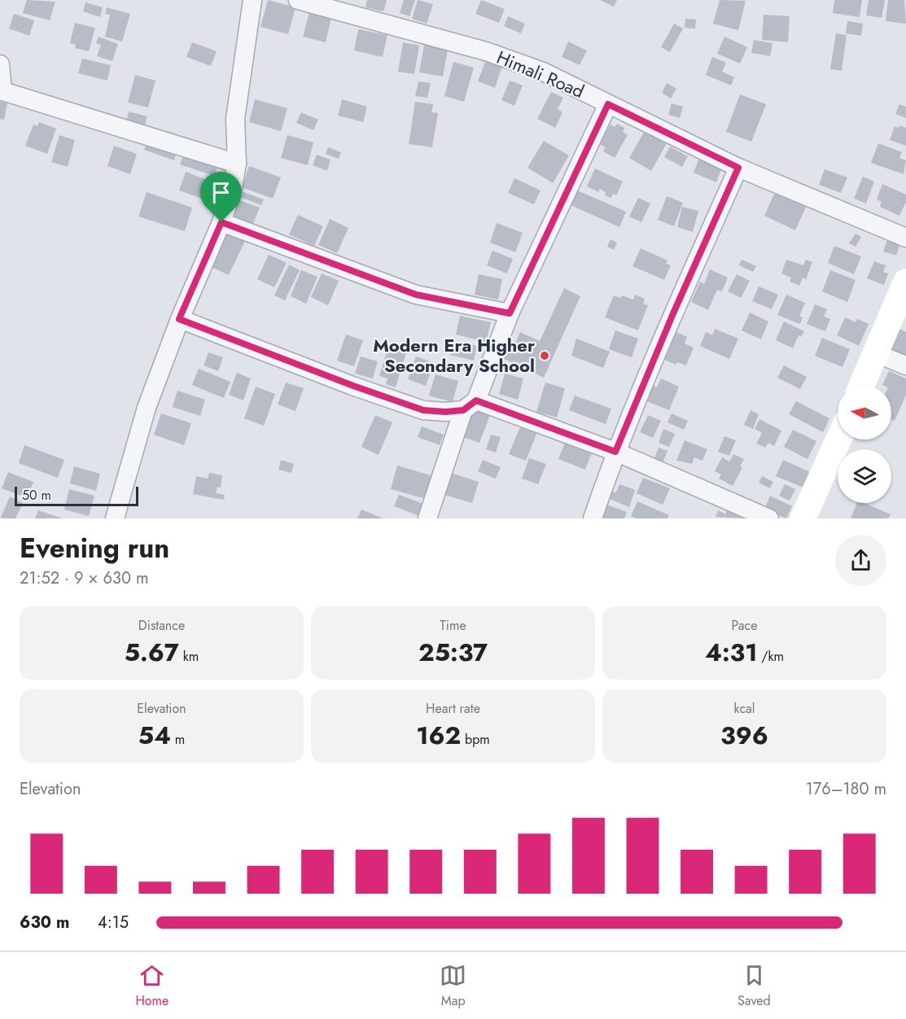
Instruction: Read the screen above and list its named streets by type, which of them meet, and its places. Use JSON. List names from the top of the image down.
{
  "streets": {
    "street": ["Himali Road"]
  },
  "places": ["Modern Era Higher Secondary School"],
  "scale_bar": "50 m",
  "north": "left",
  "page": {
    "scale": "50 m",
    "heading": ["Evening run", "21:52 · 9 × 630 m"],
    "stats": [
      ["Distance", "5.67 km"],
      ["Time", "25:37"],
      ["Pace", "4:31 /km"],
      ["Elevation", "54 m"],
      ["Heart rate", "162 bpm"],
      ["kcal", "396"]
    ],
    "chart": ["Elevation", "176–180 m"],
    "list": [
      {
        "name": "630 m",
        "note": "4:15"
      }
    ],
    "tabs": ["Home", "Map", "Saved"]
  }
}
